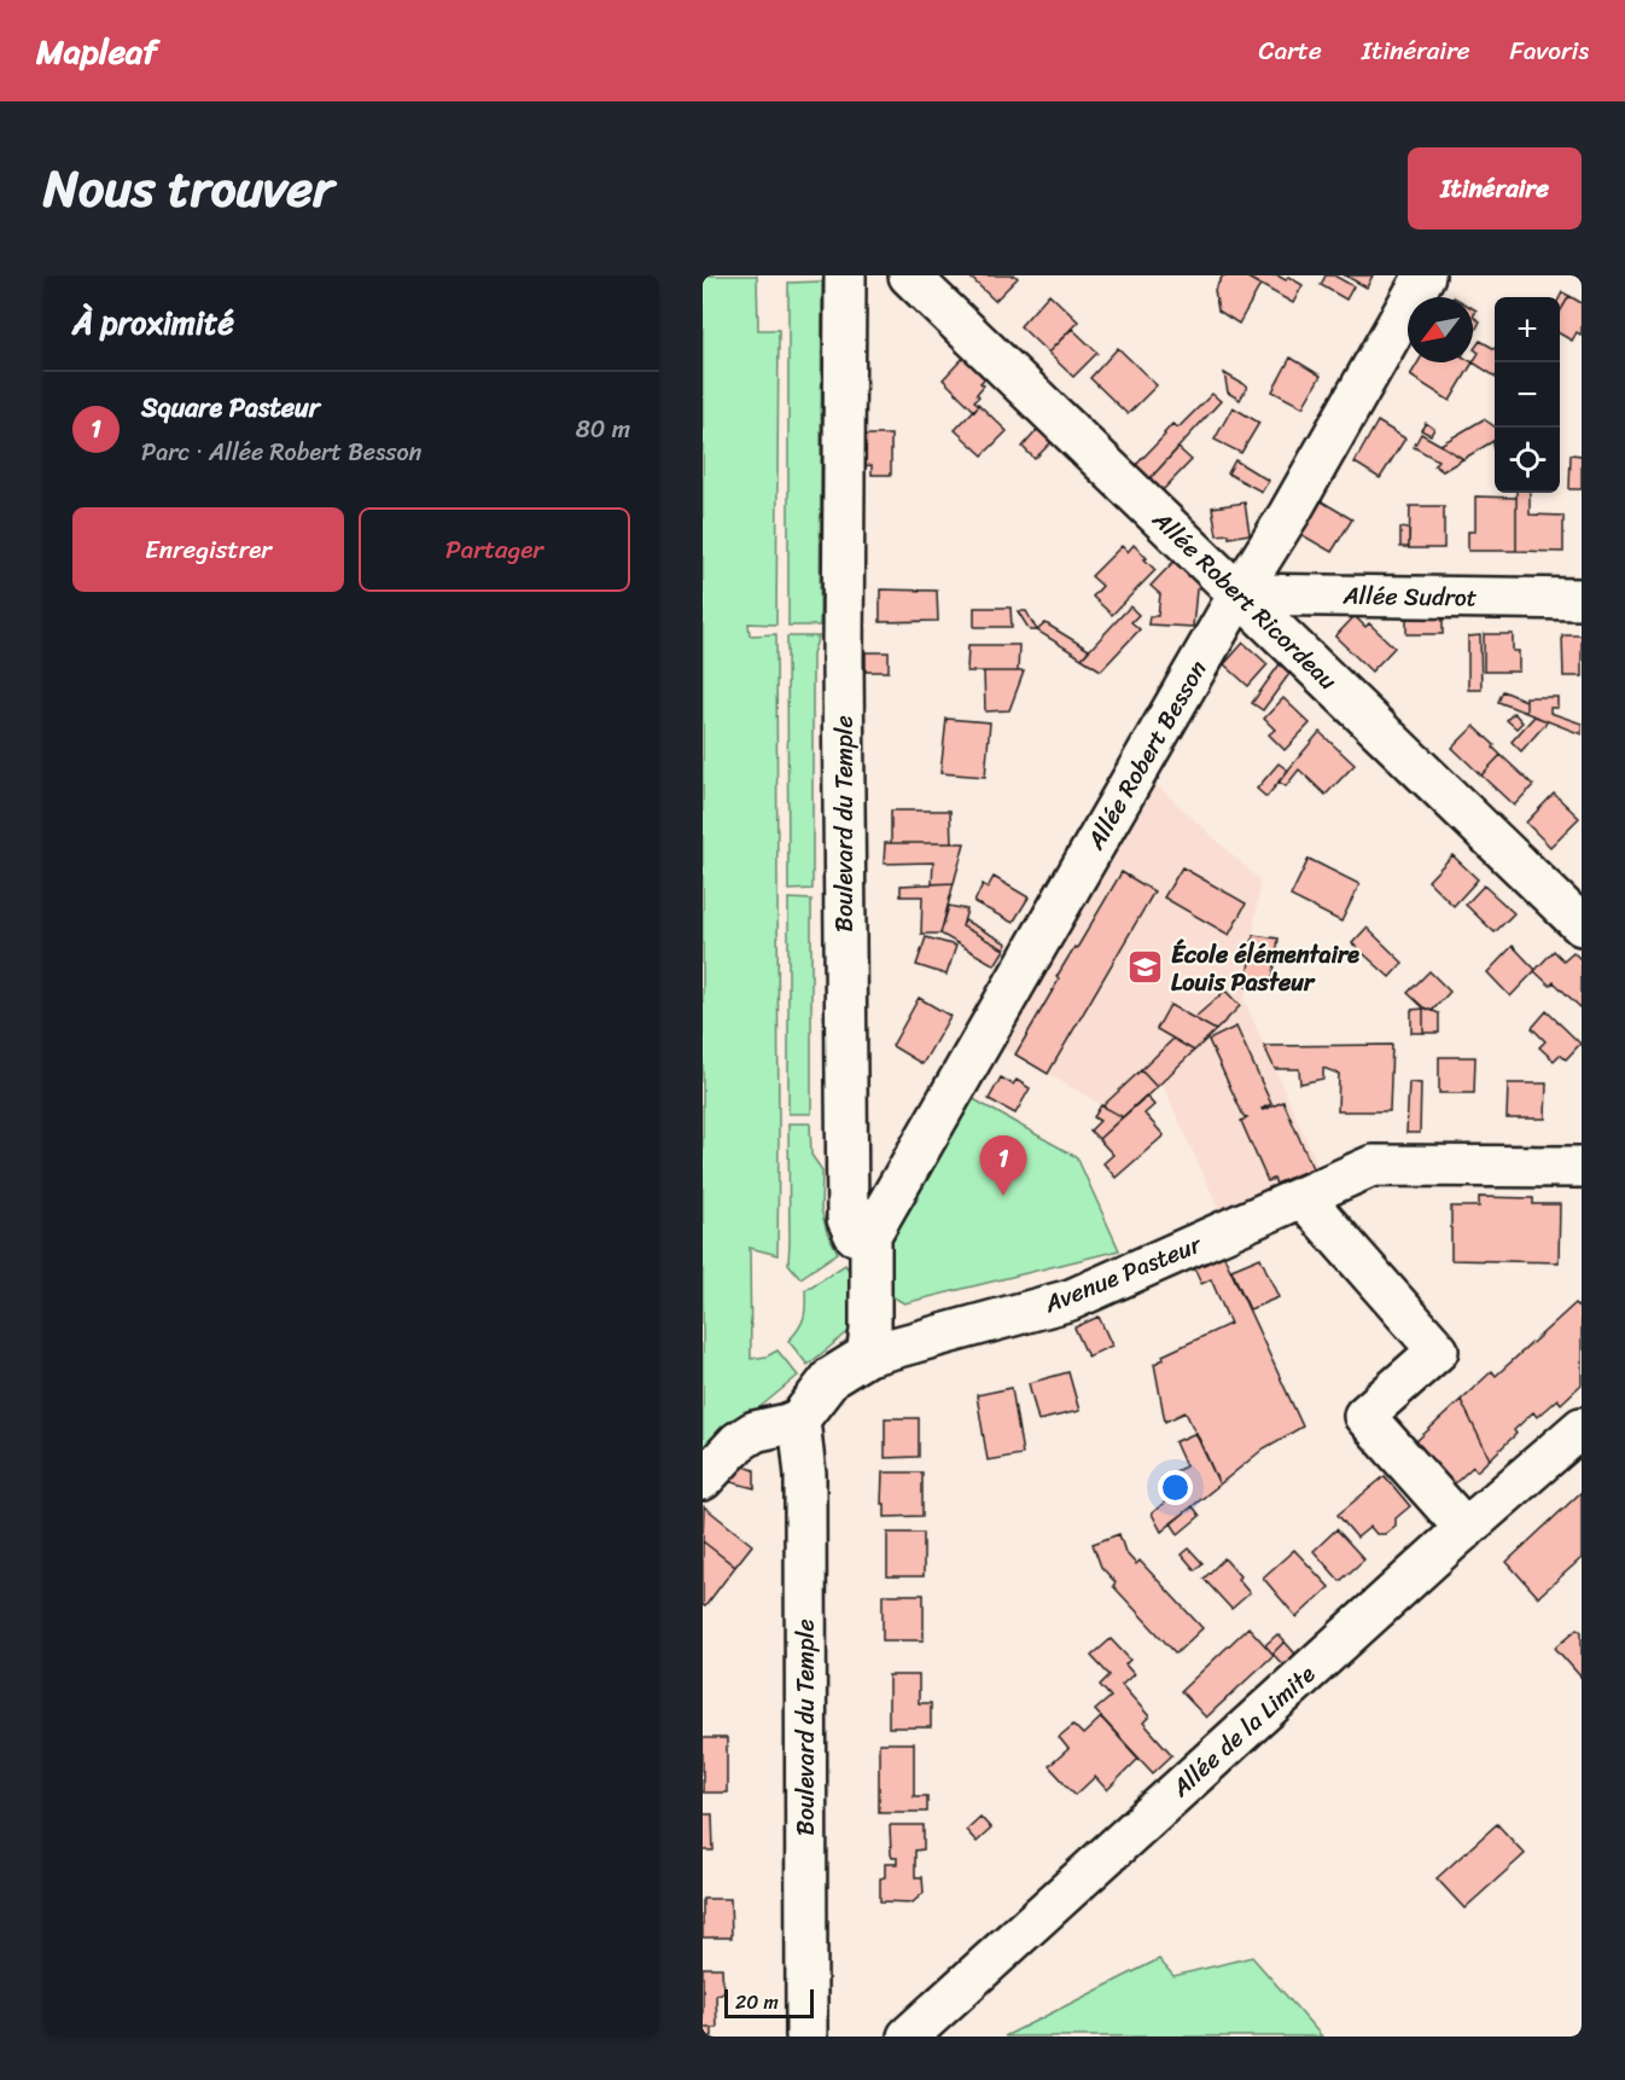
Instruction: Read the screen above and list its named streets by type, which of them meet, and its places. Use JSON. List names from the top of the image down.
{
  "streets": {
    "street": [
      "Allée Sudrot",
      "Allée Robert Ricordeau",
      "Allée Robert Besson",
      "Boulevard du Temple",
      "Avenue Pasteur",
      "Allée de la Limite"
    ]
  },
  "crossings": [
    ["Allée Sudrot", "Allée Robert Ricordeau"],
    ["Allée Sudrot", "Allée Robert Besson"],
    ["Allée Robert Ricordeau", "Allée Robert Besson"],
    ["Allée Robert Besson", "Boulevard du Temple"],
    ["Boulevard du Temple", "Avenue Pasteur"]
  ],
  "places": {
    "school or university": ["École élémentaire Louis Pasteur"]
  },
  "scale_bar": "20 m",
  "north": "bottom left",
  "page": {
    "header": "Mapleaf",
    "nav": ["Carte", "Itinéraire", "Favoris"],
    "title": "Nous trouver",
    "buttons": [
      "Itinéraire",
      ["Enregistrer", "Partager"]
    ],
    "heading": "À proximité",
    "map_buttons": ["+", "−"],
    "list": [
      {
        "mark": "1",
        "name": "Square Pasteur",
        "note": "Parc · Allée Robert Besson",
        "value": "80 m"
      }
    ],
    "pins": "1",
    "scale": "20 m"
  }
}
